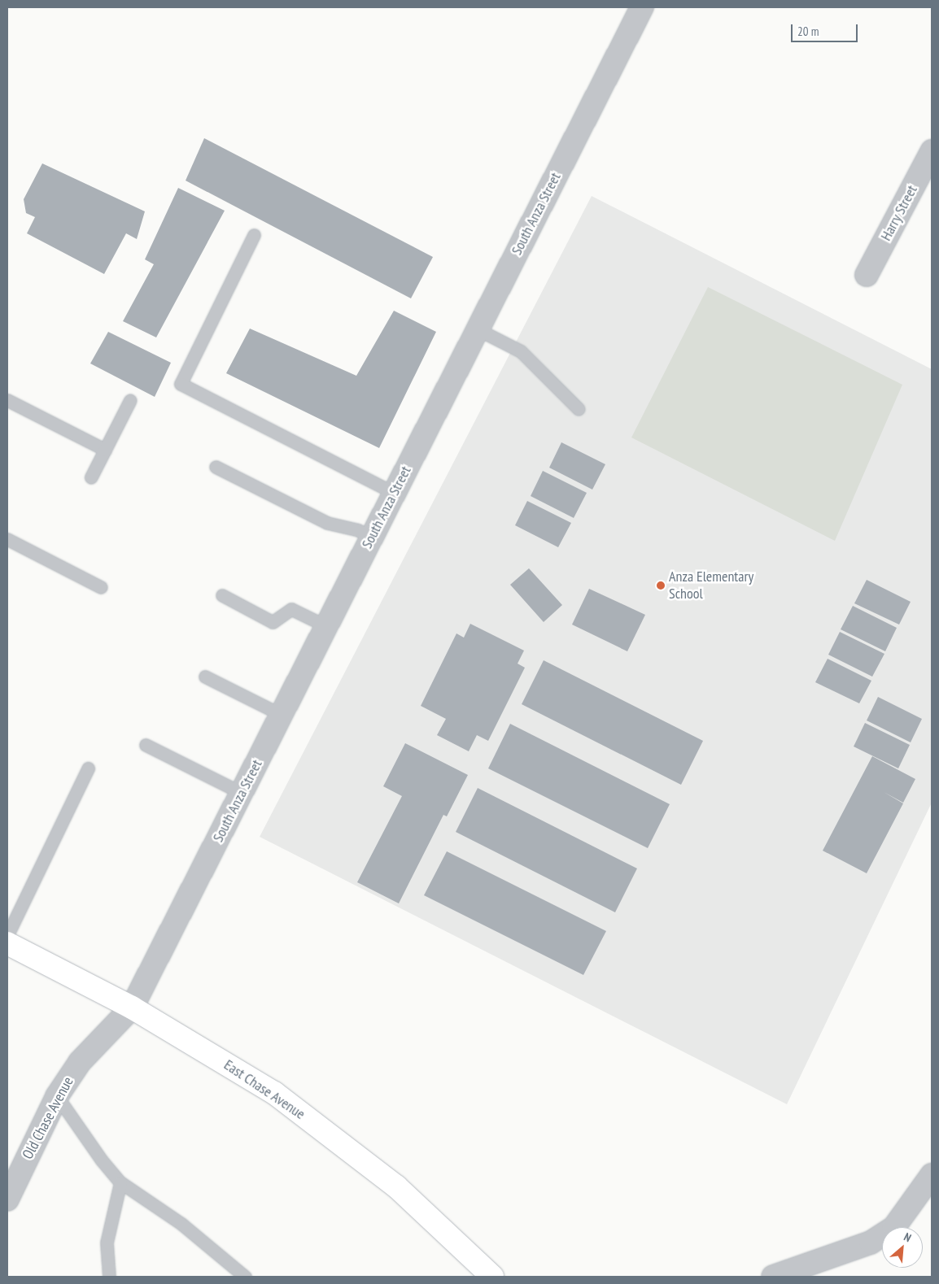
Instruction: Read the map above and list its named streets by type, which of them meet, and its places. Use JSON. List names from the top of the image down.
{
  "streets": {
    "main road": ["East Chase Avenue"],
    "street": ["Harry Street", "South Anza Street", "Old Chase Avenue"]
  },
  "crossings": [
    ["South Anza Street", "East Chase Avenue"],
    ["South Anza Street", "Old Chase Avenue"],
    ["East Chase Avenue", "Old Chase Avenue"]
  ],
  "places": ["Anza Elementary School"],
  "scale_bar": "20 m",
  "north": "top right"
}
